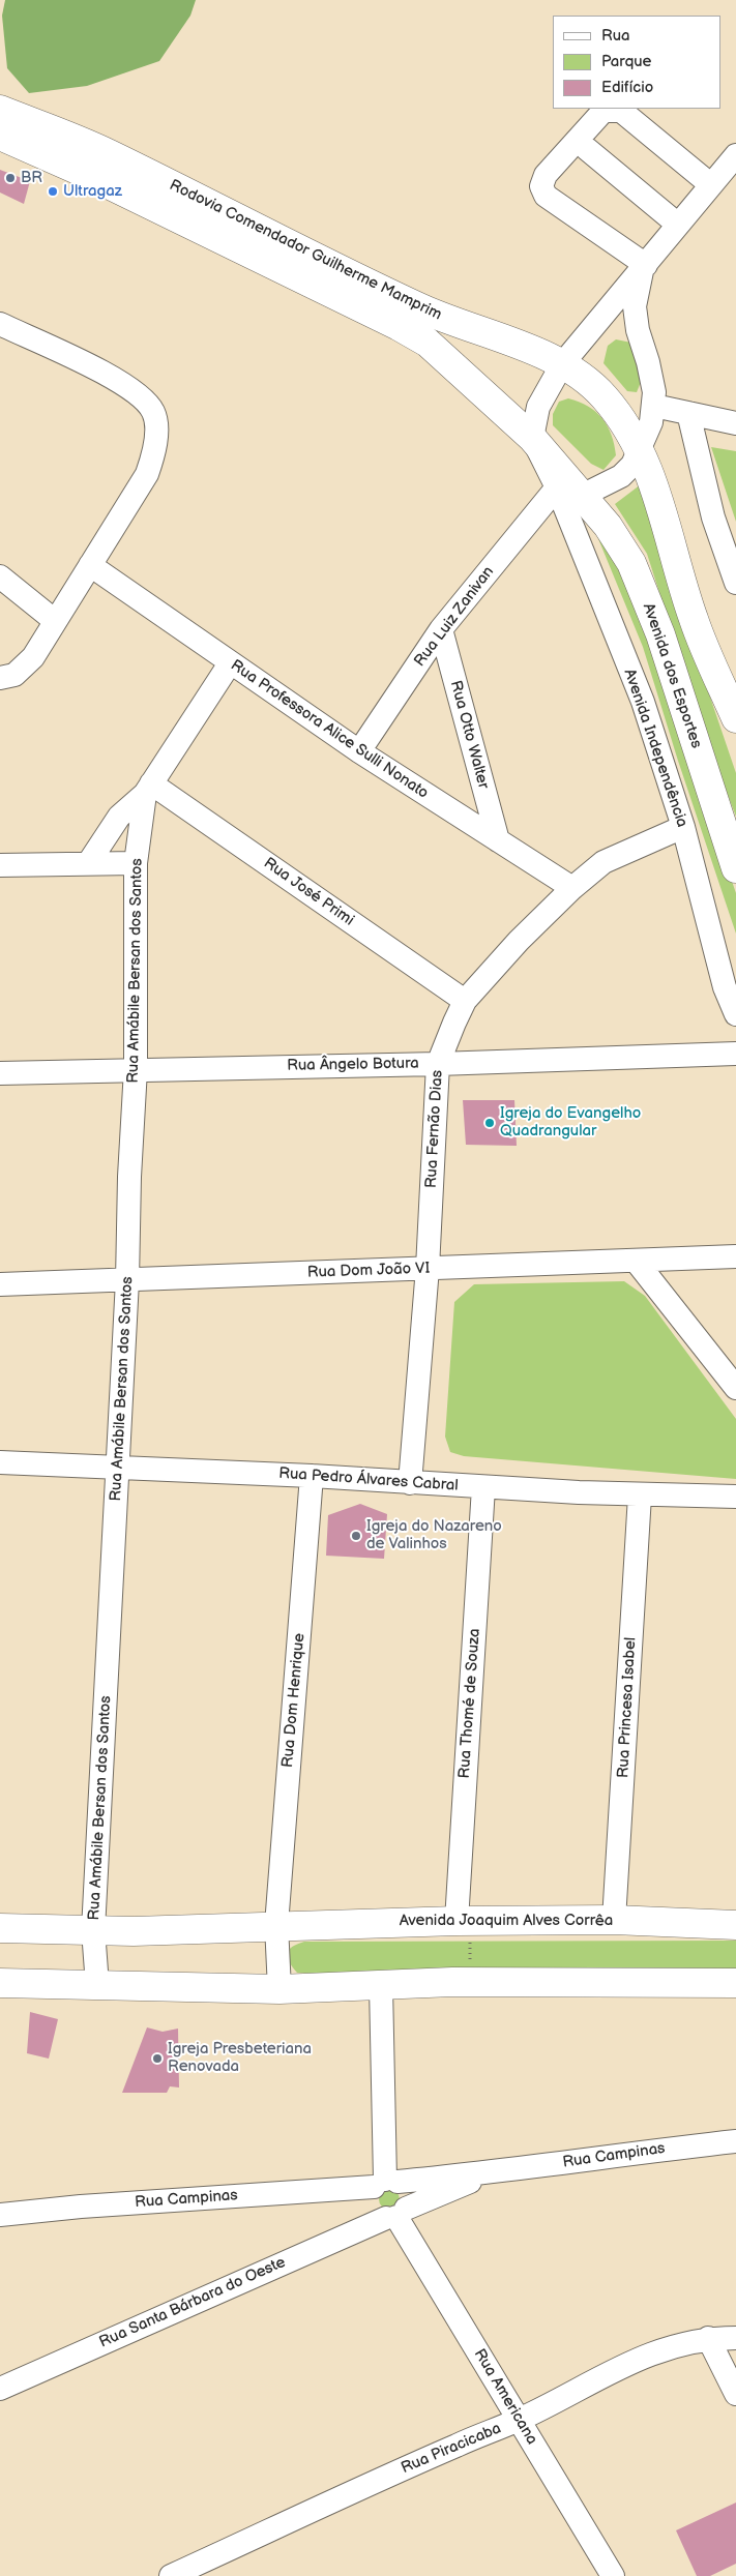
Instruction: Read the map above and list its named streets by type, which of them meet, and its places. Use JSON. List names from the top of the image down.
{
  "streets": {
    "main road": ["Rodovia Comendador Guilherme Mamprim", "Avenida dos Esportes", "Avenida Joaquim Alves Corrêa"],
    "street": [
      "Rua Luiz Zanivan",
      "Rua Professora Alice Sulli Nonato",
      "Rua Otto Walter",
      "Avenida Independência",
      "Rua José Primi",
      "Rua Amábile Bersan dos Santos",
      "Rua Ângelo Botura",
      "Rua Fernão Dias",
      "Rua Dom João VI",
      "Rua Pedro Álvares Cabral",
      "Rua Dom Henrique",
      "Rua Thomé de Souza",
      "Rua Princesa Isabel",
      "Rua Campinas",
      "Rua Santa Bárbara do Oeste",
      "Rua Americana",
      "Rua Piracicaba"
    ]
  },
  "crossings": [
    ["Rodovia Comendador Guilherme Mamprim", "Rua Luiz Zanivan"],
    ["Rodovia Comendador Guilherme Mamprim", "Avenida dos Esportes"],
    ["Rodovia Comendador Guilherme Mamprim", "Avenida Independência"],
    ["Rua Luiz Zanivan", "Avenida dos Esportes"],
    ["Rua Luiz Zanivan", "Rua Professora Alice Sulli Nonato"],
    ["Rua Luiz Zanivan", "Rua Otto Walter"],
    ["Rua Luiz Zanivan", "Avenida Independência"],
    ["Avenida dos Esportes", "Avenida Independência"],
    ["Rua Professora Alice Sulli Nonato", "Rua Otto Walter"],
    ["Rua Professora Alice Sulli Nonato", "Rua Fernão Dias"],
    ["Avenida Independência", "Rua Fernão Dias"],
    ["Rua José Primi", "Rua Amábile Bersan dos Santos"],
    ["Rua José Primi", "Rua Fernão Dias"],
    ["Rua Amábile Bersan dos Santos", "Rua Ângelo Botura"],
    ["Rua Amábile Bersan dos Santos", "Rua Dom João VI"],
    ["Rua Amábile Bersan dos Santos", "Rua Pedro Álvares Cabral"],
    ["Rua Amábile Bersan dos Santos", "Avenida Joaquim Alves Corrêa"],
    ["Rua Ângelo Botura", "Rua Fernão Dias"],
    ["Rua Fernão Dias", "Rua Dom João VI"],
    ["Rua Fernão Dias", "Rua Pedro Álvares Cabral"],
    ["Rua Pedro Álvares Cabral", "Rua Dom Henrique"],
    ["Rua Pedro Álvares Cabral", "Rua Thomé de Souza"],
    ["Rua Pedro Álvares Cabral", "Rua Princesa Isabel"],
    ["Rua Dom Henrique", "Avenida Joaquim Alves Corrêa"],
    ["Rua Thomé de Souza", "Avenida Joaquim Alves Corrêa"],
    ["Rua Princesa Isabel", "Avenida Joaquim Alves Corrêa"],
    ["Rua Campinas", "Rua Santa Bárbara do Oeste"],
    ["Rua Campinas", "Rua Americana"],
    ["Rua Santa Bárbara do Oeste", "Rua Americana"],
    ["Rua Americana", "Rua Piracicaba"]
  ],
  "places": [
    "BR",
    "Ultragaz",
    "Igreja do Evangelho Quadrangular",
    "Igreja do Nazareno de Valinhos",
    "Igreja Presbeteriana Renovada"
  ],
  "legend": ["Rua", "Parque", "Edifício"]
}
